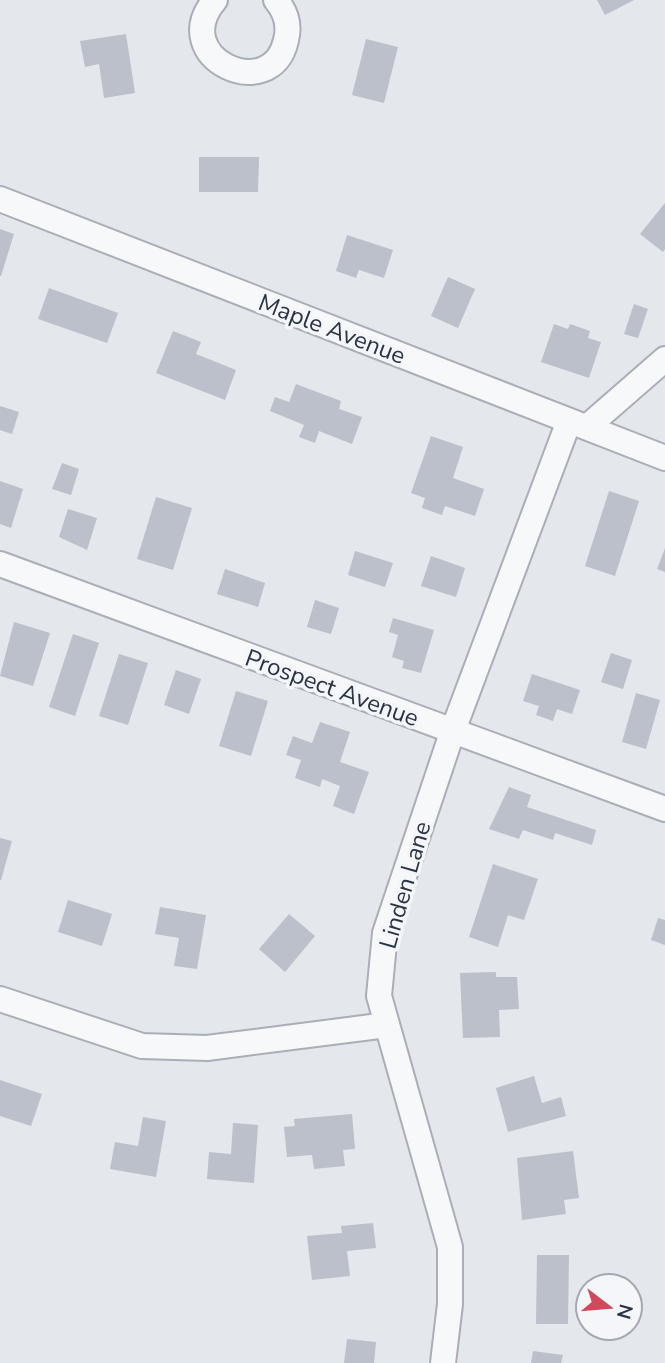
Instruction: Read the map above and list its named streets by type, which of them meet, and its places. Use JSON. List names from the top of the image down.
{
  "streets": {
    "street": ["Maple Avenue", "Prospect Avenue", "Linden Lane"]
  },
  "crossings": [
    ["Maple Avenue", "Linden Lane"],
    ["Prospect Avenue", "Linden Lane"]
  ],
  "north": "right"
}
